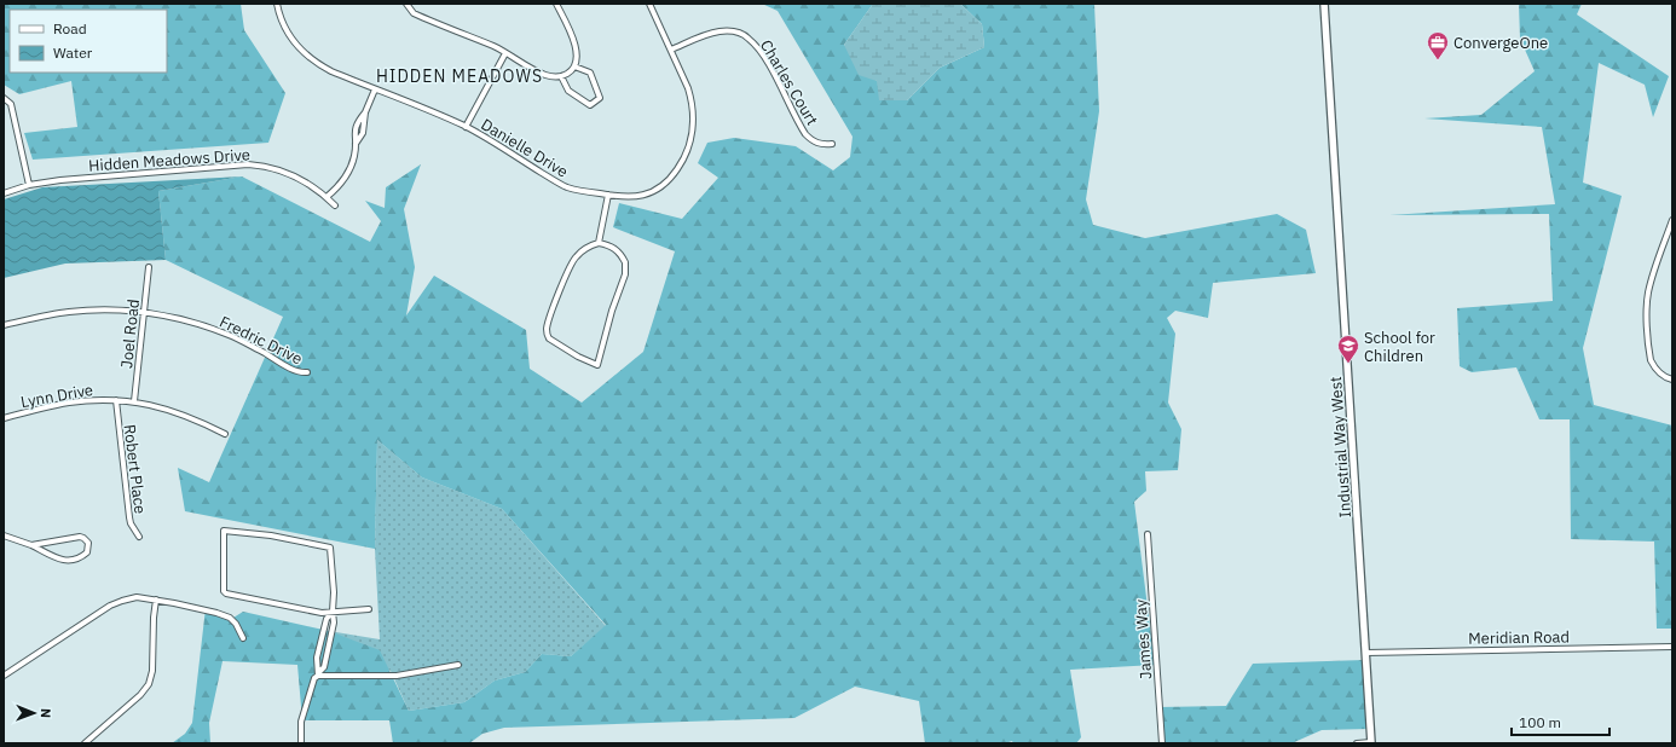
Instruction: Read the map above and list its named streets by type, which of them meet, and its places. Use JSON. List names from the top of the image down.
{
  "streets": {
    "street": [
      "Charles Court",
      "Danielle Drive",
      "Hidden Meadows Drive",
      "Joel Road",
      "Fredric Drive",
      "Lynn Drive",
      "Industrial Way West",
      "Robert Place",
      "Meridian Road",
      "James Way"
    ]
  },
  "crossings": [
    ["Charles Court", "Danielle Drive"],
    ["Joel Road", "Fredric Drive"],
    ["Joel Road", "Lynn Drive"],
    ["Lynn Drive", "Robert Place"],
    ["Industrial Way West", "Meridian Road"]
  ],
  "districts": ["HIDDEN MEADOWS"],
  "places": {
    "office": ["ConvergeOne"],
    "school or university": ["School for Children"]
  },
  "legend": ["Road", "Water"],
  "scale_bar": "100 m",
  "north": "right"
}
